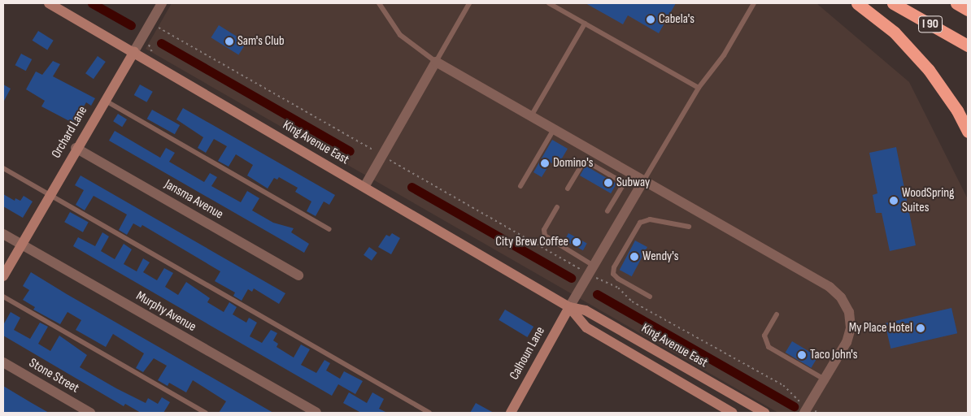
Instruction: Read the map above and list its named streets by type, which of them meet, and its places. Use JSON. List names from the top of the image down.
{
  "streets": {
    "highway": ["I 90"],
    "main road": ["Orchard Lane", "King Avenue East", "Calhoun Lane"],
    "street": ["Jansma Avenue", "Murphy Avenue", "Stone Street"]
  },
  "crossings": [
    ["Orchard Lane", "King Avenue East"],
    ["Orchard Lane", "Jansma Avenue"],
    ["Orchard Lane", "Murphy Avenue"],
    ["King Avenue East", "Calhoun Lane"]
  ],
  "places": [
    "Cabela's",
    "Sam's Club",
    "Domino's",
    "Subway",
    "WoodSpring Suites",
    "City Brew Coffee",
    "Wendy's",
    "My Place Hotel",
    "Taco John's"
  ]
}
